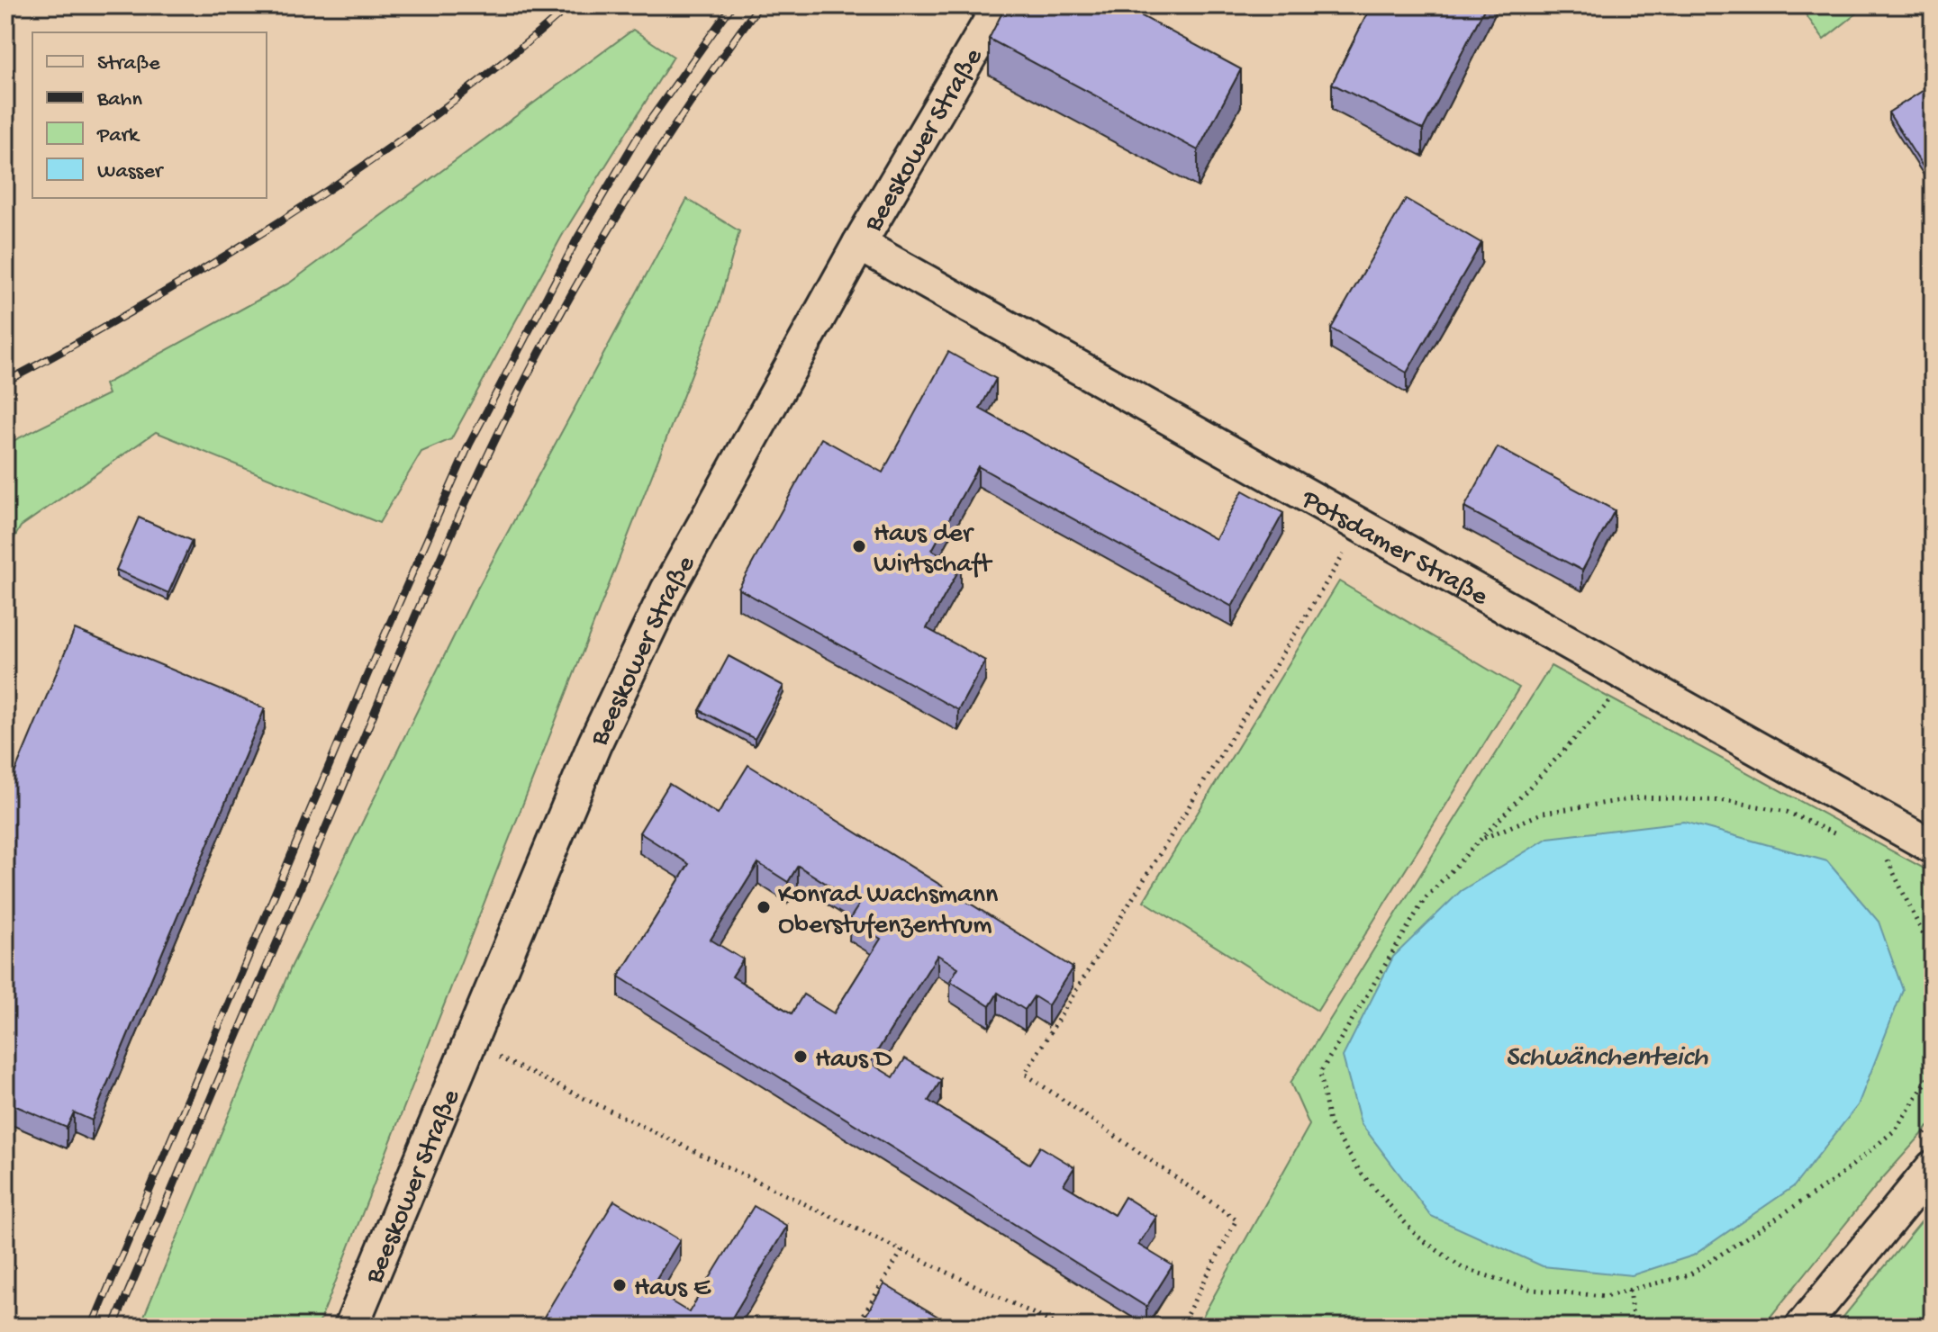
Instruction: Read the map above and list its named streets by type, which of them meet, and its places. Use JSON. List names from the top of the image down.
{
  "streets": {
    "street": ["Beeskower Straße", "Potsdamer Straße"]
  },
  "crossings": [
    ["Beeskower Straße", "Potsdamer Straße"]
  ],
  "water": ["Schwänchenteich"],
  "places": [
    "Haus der Wirtschaft",
    "Konrad Wachsmann Oberstufenzentrum",
    "Haus D",
    "Haus E"
  ],
  "legend": [
    "Straße",
    "Bahn",
    "Park",
    "Wasser"
  ]
}
